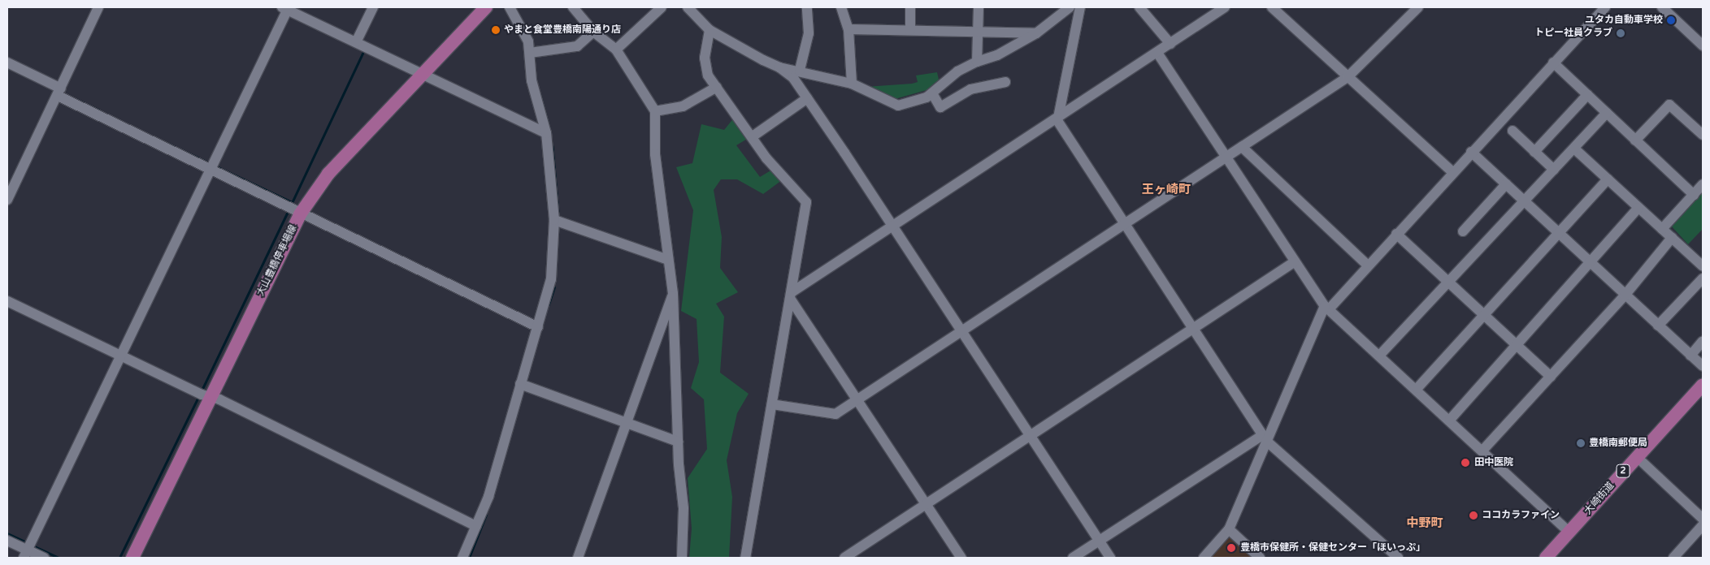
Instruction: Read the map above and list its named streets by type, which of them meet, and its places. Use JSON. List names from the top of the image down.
{
  "streets": {
    "main road": ["大山豊橋停車場線", "2", "大崎街道"]
  },
  "districts": ["王ヶ崎町", "中野町"],
  "places": [
    "ユタカ自動車学校",
    "やまと食堂豊橋南陽通り店",
    "トピー社員クラブ",
    "豊橋南郵便局",
    "田中医院",
    "ココカラファイン",
    "豊橋市保健所・保健センター「ほいっぷ」"
  ]
}
